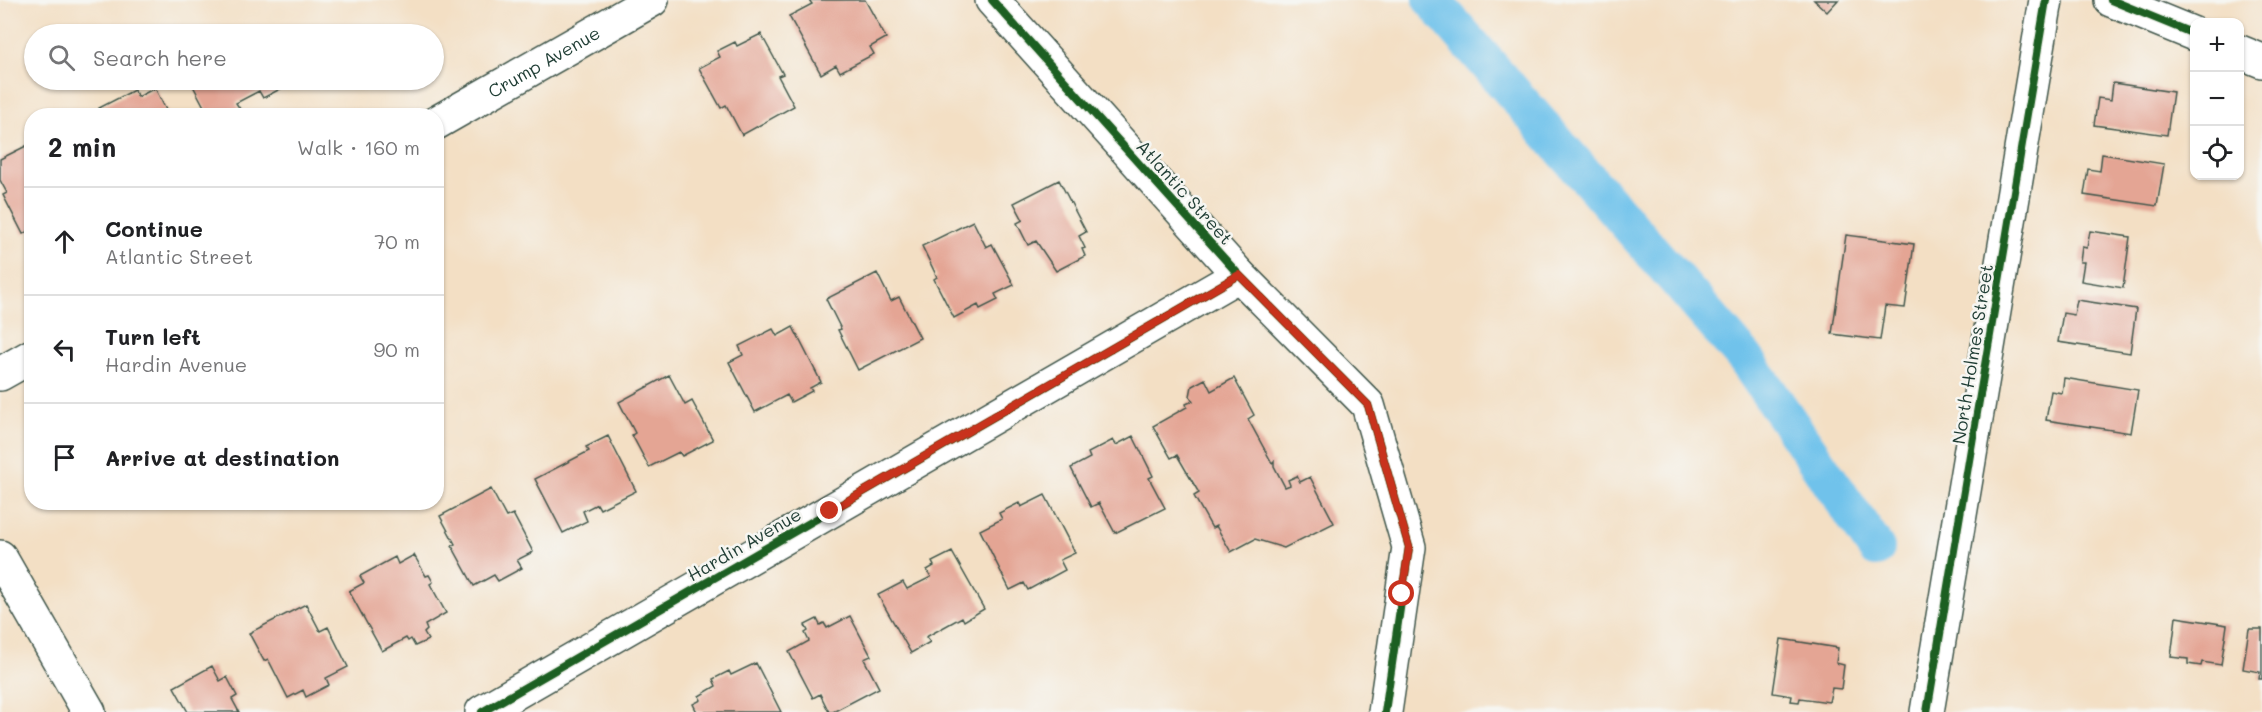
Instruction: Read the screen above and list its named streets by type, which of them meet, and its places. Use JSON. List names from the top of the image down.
{
  "streets": {
    "street": [
      "Crump Avenue",
      "Atlantic Street",
      "North Holmes Street",
      "Hardin Avenue"
    ]
  },
  "crossings": [
    ["Atlantic Street", "Hardin Avenue"]
  ],
  "page": {
    "map_buttons": ["+", "−"],
    "search": "Search here",
    "heading": ["2 min", "Walk · 160 m"],
    "list": [
      ["Continue", "Atlantic Street", "70 m"],
      ["Turn left", "Hardin Avenue", "90 m"],
      "Arrive at destination"
    ]
  }
}
